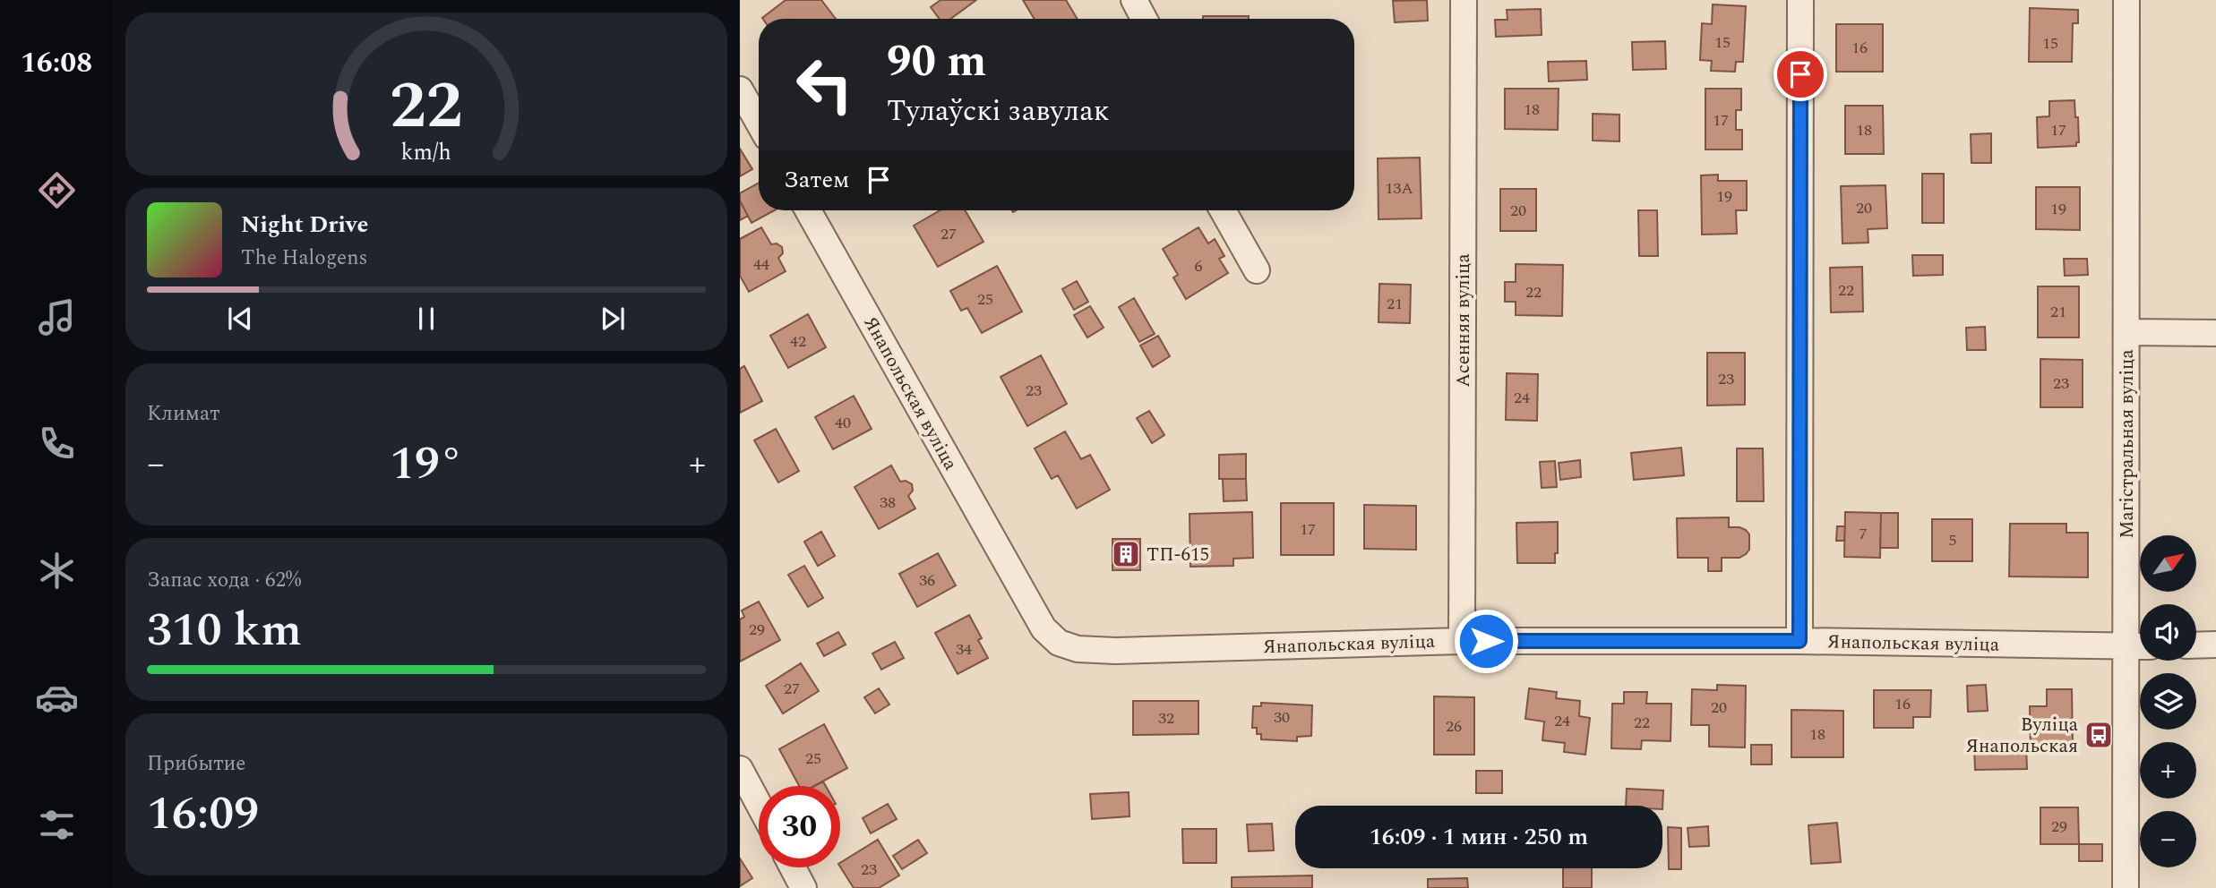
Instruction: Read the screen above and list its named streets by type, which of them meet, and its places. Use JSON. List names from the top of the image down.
{
  "streets": {
    "street": ["Асенняя вуліца", "Янапольская вуліца", "Магістральная вуліца"]
  },
  "crossings": [
    ["Асенняя вуліца", "Янапольская вуліца"],
    ["Янапольская вуліца", "Магістральная вуліца"]
  ],
  "places": {
    "building": ["ТП-615"],
    "bus stop": ["Вуліца Янапольская"]
  },
  "house_numbers": [
    "15",
    "15",
    "16",
    "18",
    "17",
    "18",
    "17",
    "13А",
    "19",
    "20",
    "19",
    "20",
    "27",
    "44",
    "6",
    "22",
    "22",
    "25",
    "21",
    "21",
    "42",
    "23",
    "23",
    "23",
    "24",
    "40",
    "38",
    "17",
    "7",
    "5",
    "36",
    "29",
    "34",
    "27",
    "16",
    "20",
    "30",
    "32",
    "24",
    "22",
    "26",
    "18",
    "25",
    "29",
    "23"
  ],
  "north": "top right",
  "page": {
    "tabs": "16:08",
    "turn": ["90 m", "Тулаўскі завулак"],
    "then": "Затем",
    "song": ["Night Drive", "The Halogens"],
    "tile": [
      "Климат",
      ["Запас хода · 62%", "310 km"],
      ["Прибытие", "16:09"]
    ],
    "heat": ["−", "19°", "+"],
    "map_buttons": ["+", "−"],
    "limit": "30",
    "trip": "16:09 · 1 мин · 250 m",
    "gauge": ["22", "km/h"]
  }
}
